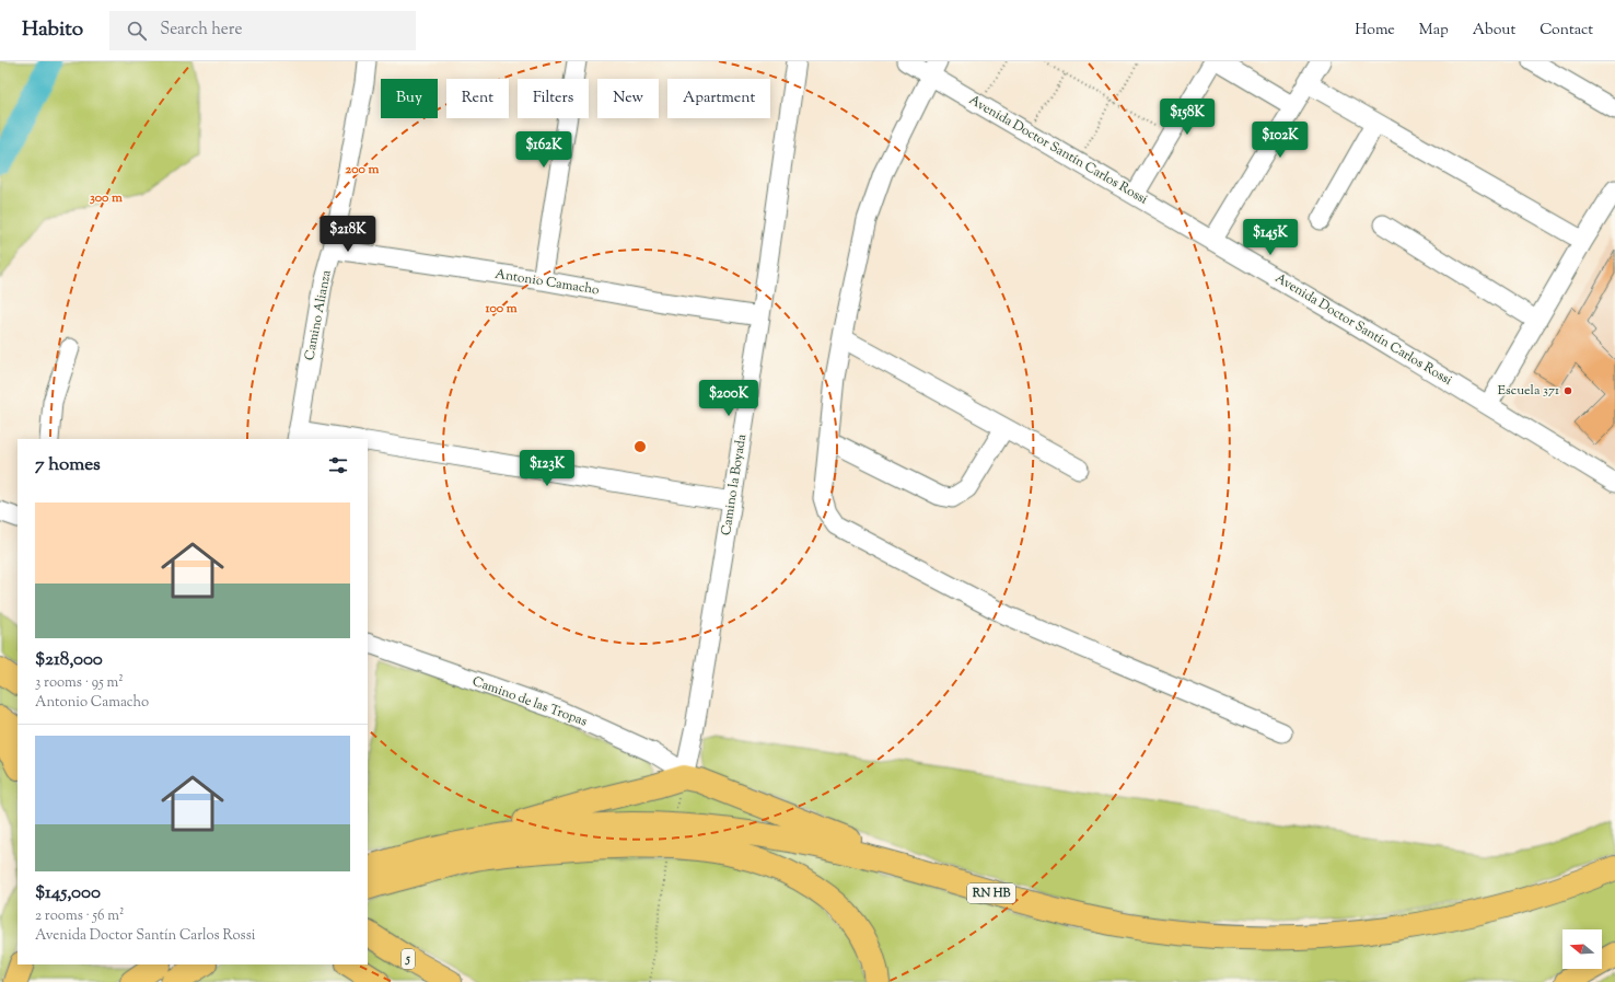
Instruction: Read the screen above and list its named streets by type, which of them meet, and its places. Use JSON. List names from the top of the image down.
{
  "streets": {
    "highway": ["RN HB", "5"],
    "street": [
      "Avenida Doctor Santín Carlos Rossi",
      "Antonio Camacho",
      "Camino Alianza",
      "Camino la Boyada",
      "Camino de las Tropas"
    ]
  },
  "crossings": [
    ["Antonio Camacho", "Camino Alianza"],
    ["Antonio Camacho", "Camino la Boyada"],
    ["Camino la Boyada", "Camino de las Tropas"]
  ],
  "places": ["Escuela 371"],
  "north": "left",
  "page": {
    "header": "Habito",
    "search": "Search here",
    "nav": [
      "Home",
      "Map",
      "About",
      "Contact"
    ],
    "chip": [
      "Buy",
      "Rent",
      "Filters",
      "New",
      "Apartment"
    ],
    "price": [
      "$158K",
      "$102K",
      "$162K",
      "$218K",
      "$145K",
      "$200K",
      "$123K"
    ],
    "heading": "7 homes",
    "list": [
      {
        "name": "$218,000",
        "note": "3 rooms · 95 m² · Antonio Camacho"
      },
      {
        "name": "$145,000",
        "note": "2 rooms · 56 m² · Avenida Doctor Santín Carlos Rossi"
      }
    ]
  },
  "rings": ["200 m", "300 m", "100 m"]
}
